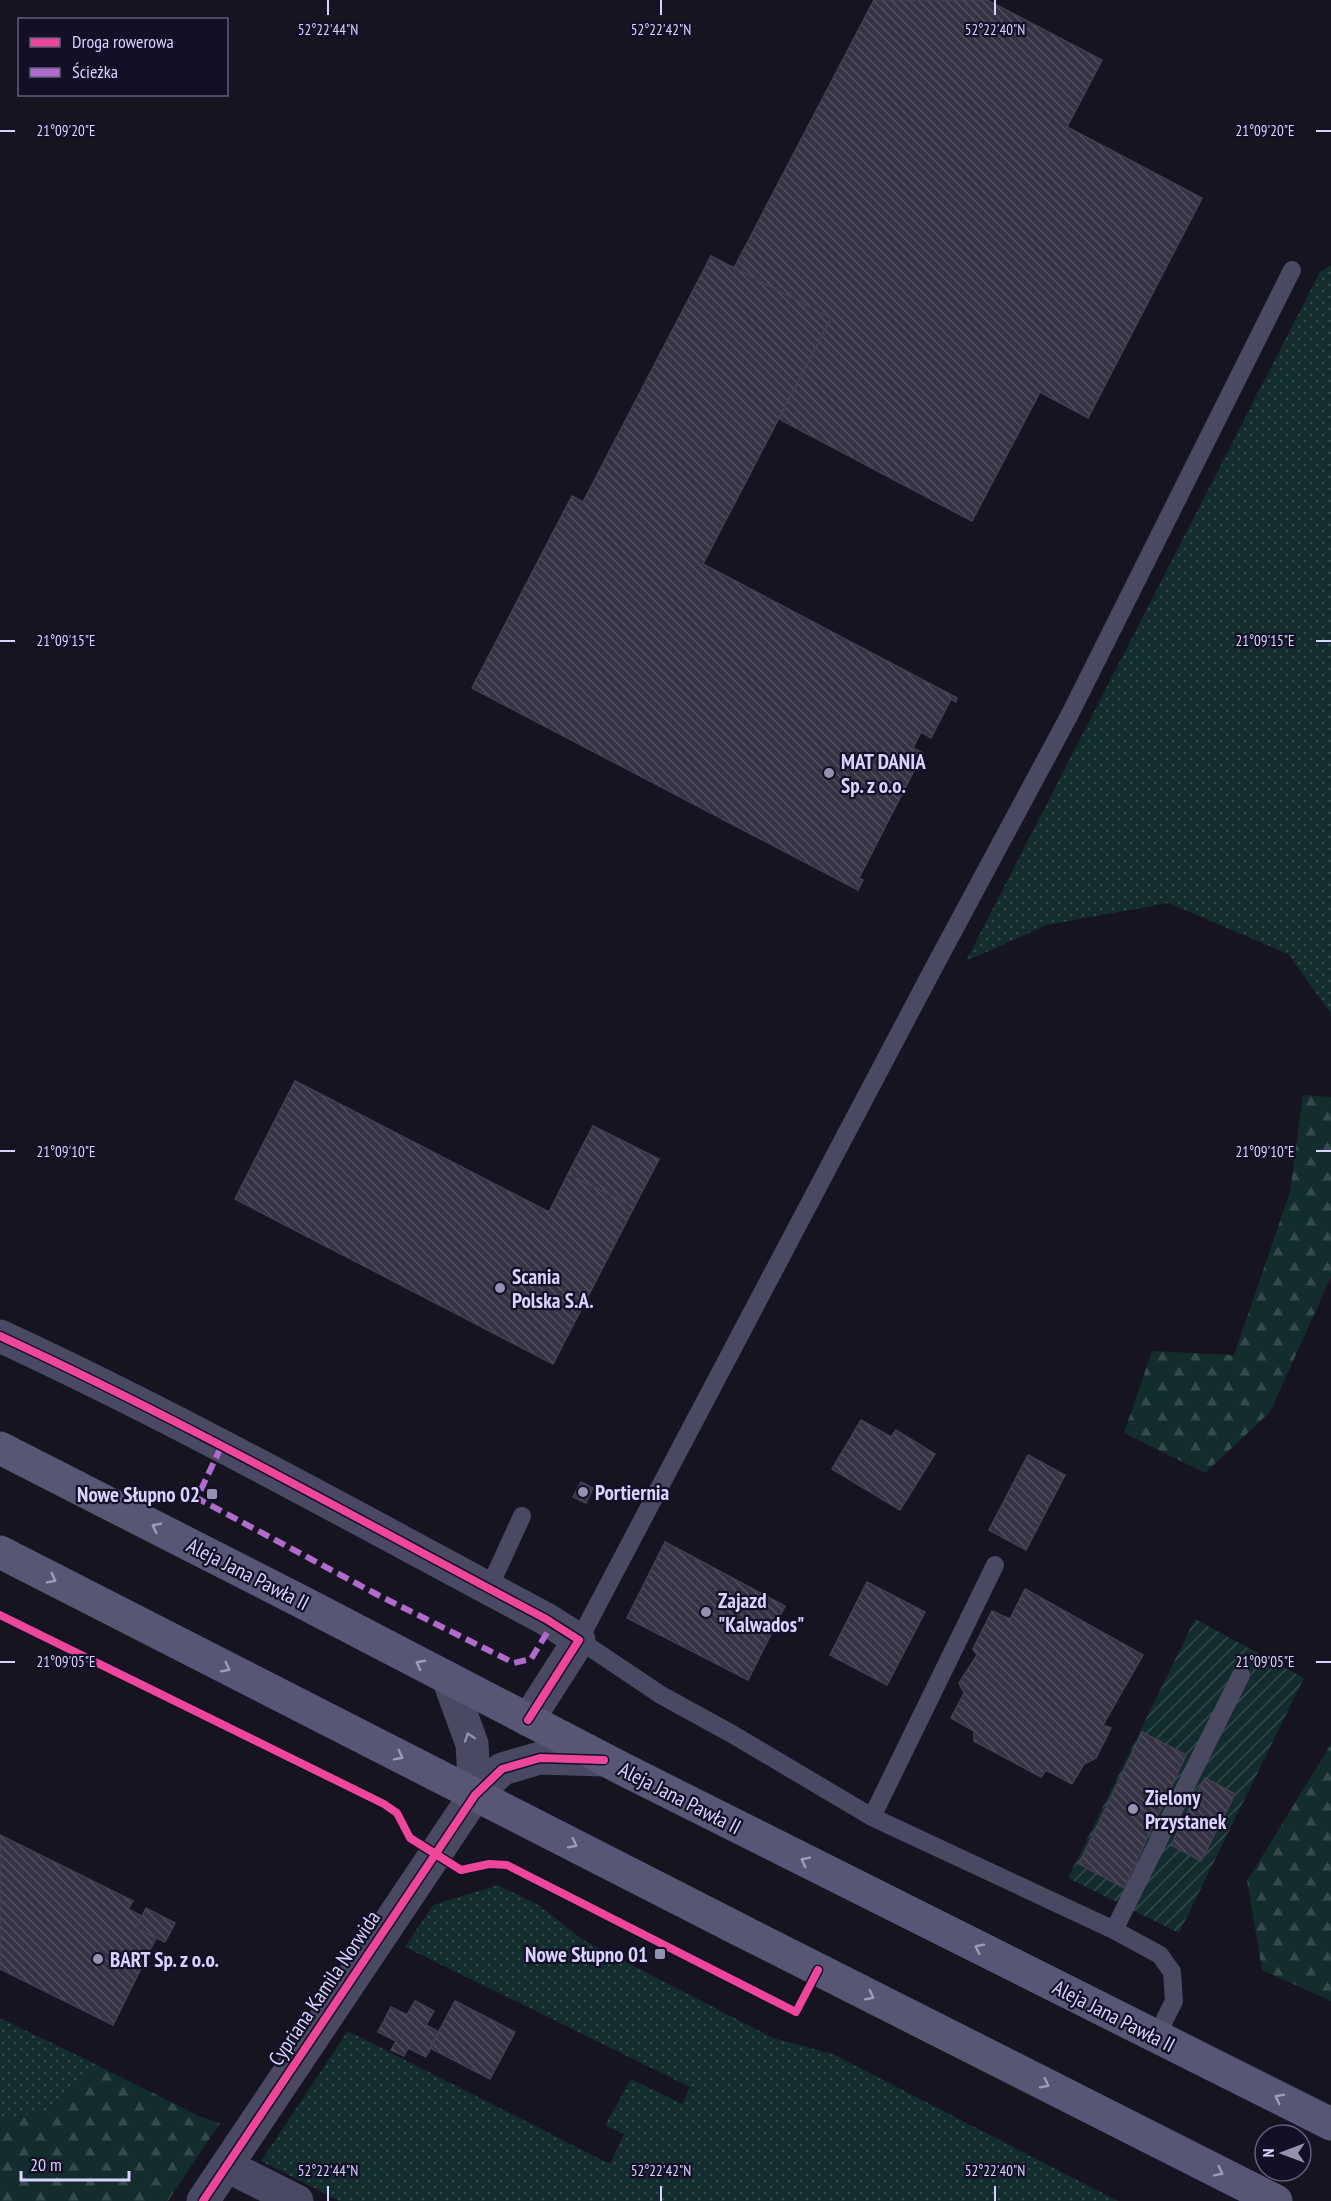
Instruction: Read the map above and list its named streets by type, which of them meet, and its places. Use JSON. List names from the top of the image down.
{
  "streets": {
    "main road": ["Aleja Jana Pawła II"],
    "street": ["Cypriana Kamila Norwida"]
  },
  "crossings": [
    ["Aleja Jana Pawła II", "Cypriana Kamila Norwida"]
  ],
  "places": {
    "other": [
      "MAT DANIA Sp. z o.o.",
      "Scania Polska S.A.",
      "Portiernia",
      "Zajazd \"Kalwados\"",
      "Zielony Przystanek",
      "BART Sp. z o.o."
    ],
    "transit": ["Nowe Słupno 02", "Nowe Słupno 01"]
  },
  "legend": ["Droga rowerowa", "Ścieżka"],
  "scale_bar": "20 m",
  "north": "left",
  "coordinates": [
    "52°22'44\"N",
    "52°22'42\"N",
    "52°22'40\"N",
    "21°09'20\"E",
    "21°09'15\"E",
    "21°09'10\"E",
    "21°09'05\"E"
  ]
}
